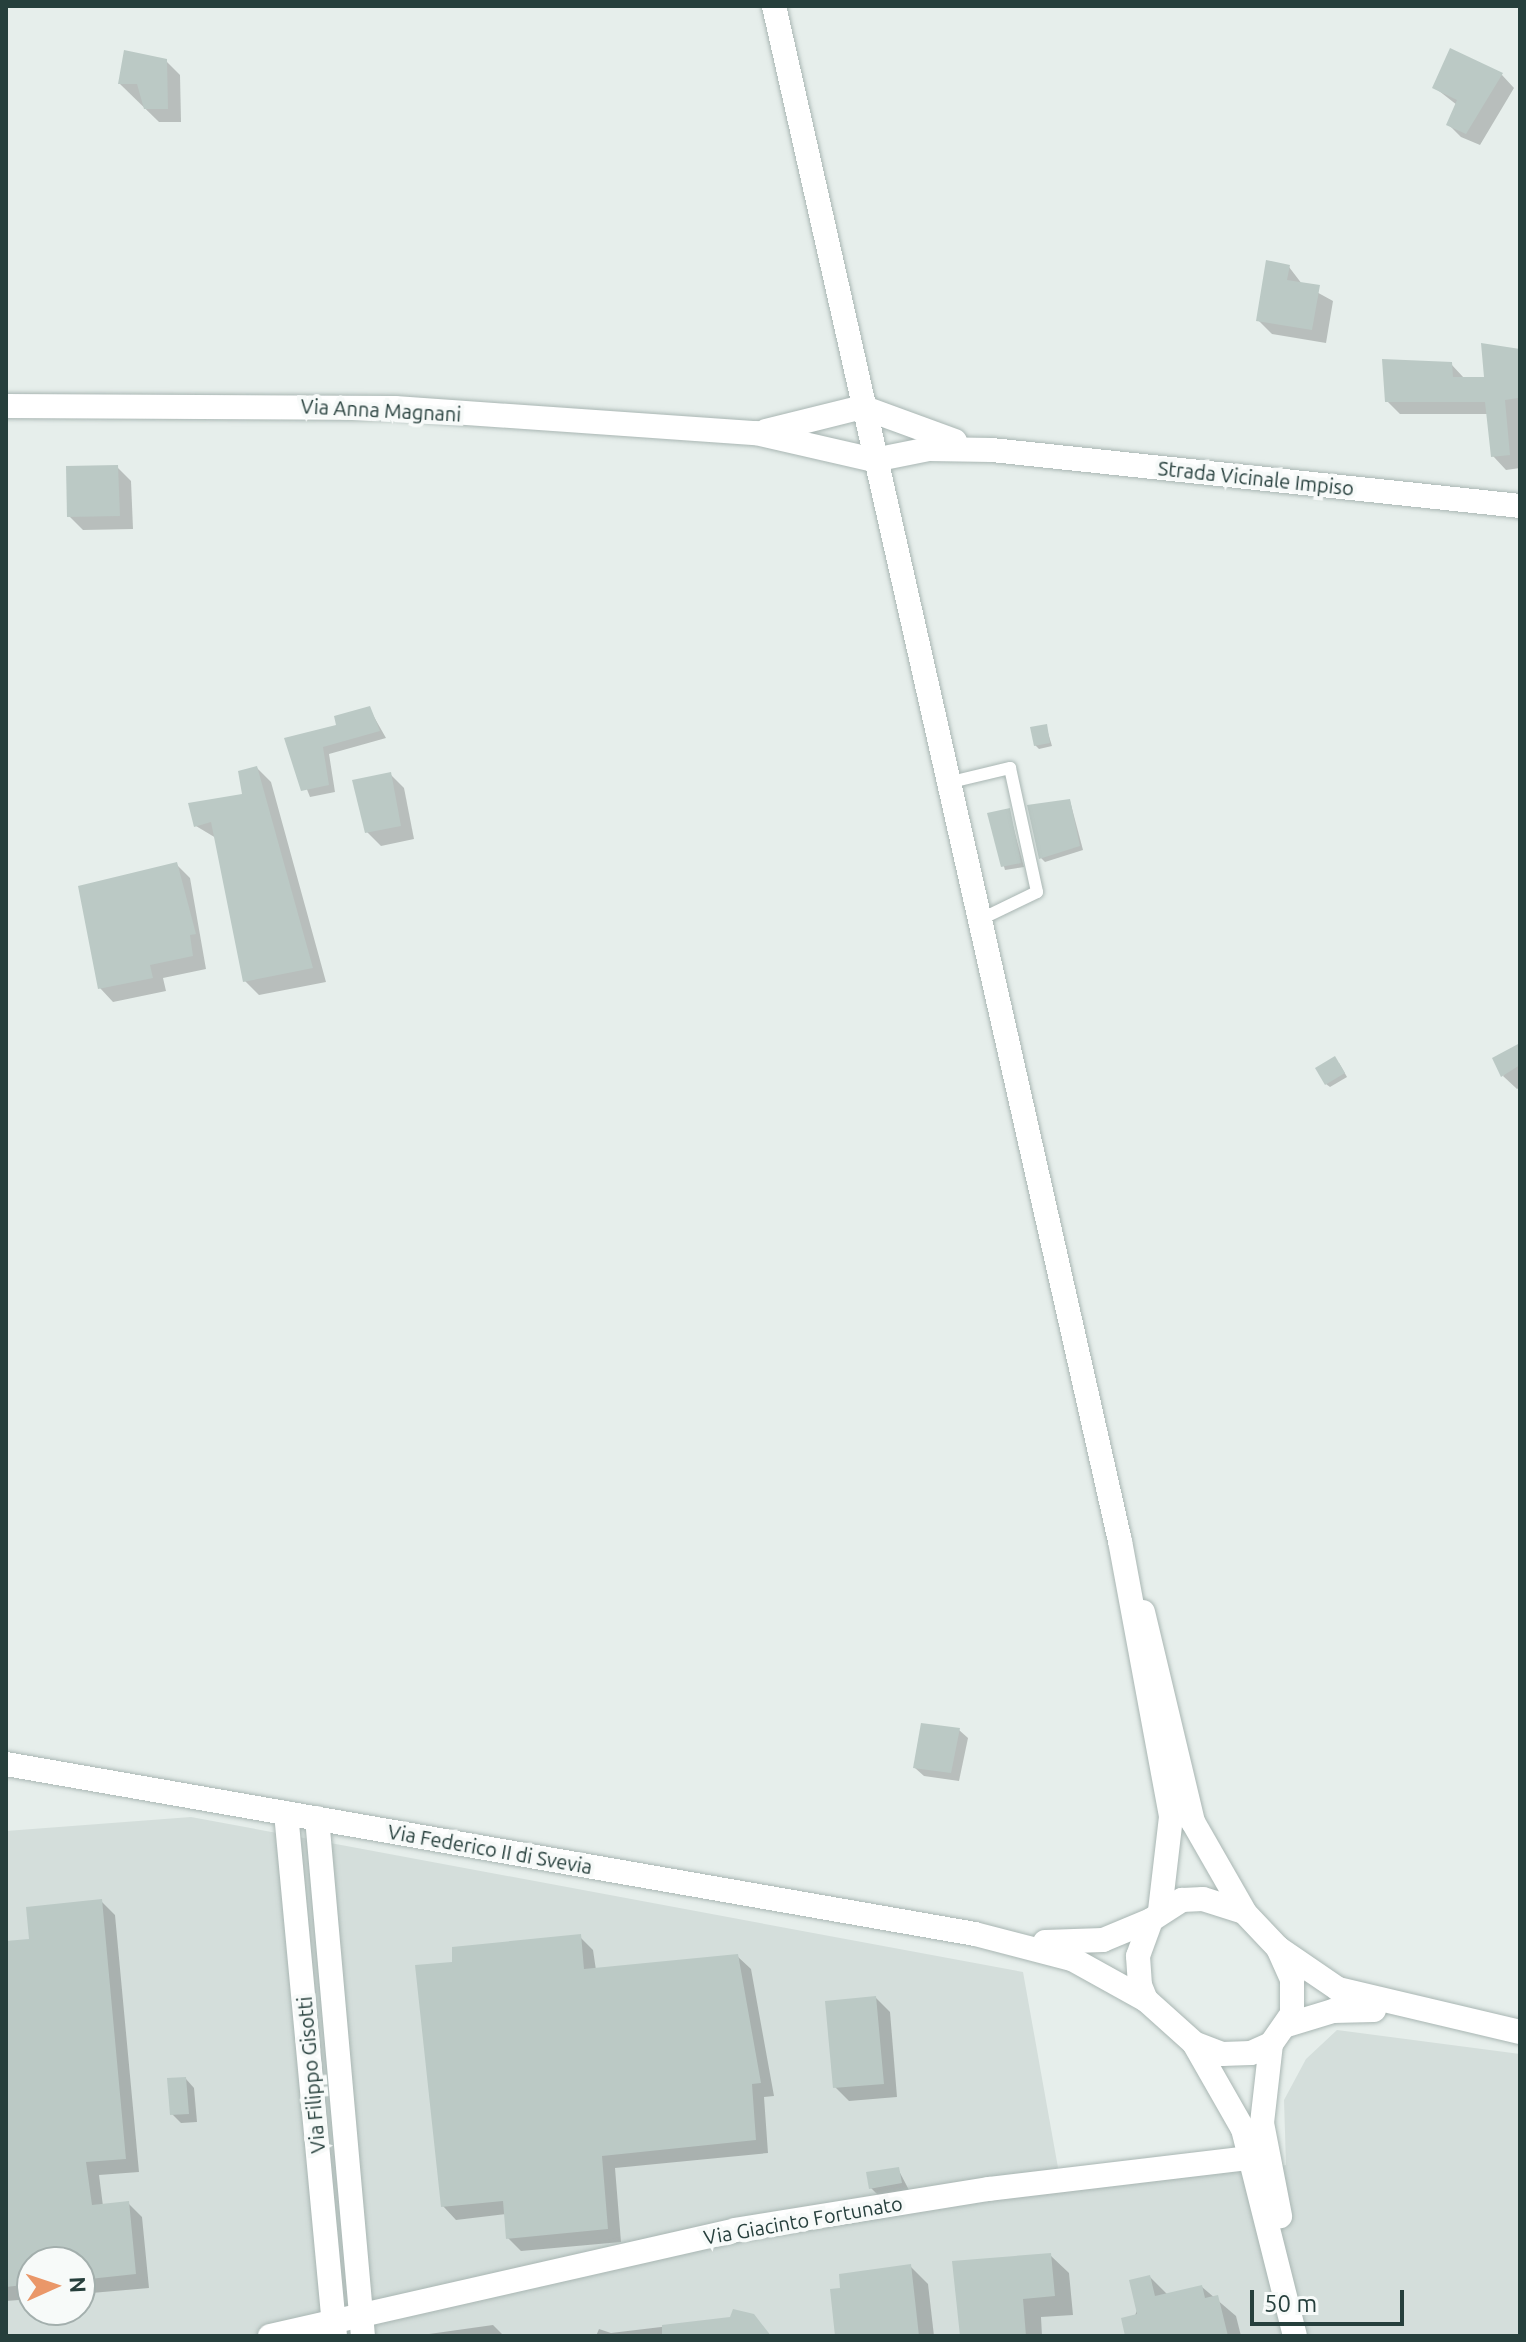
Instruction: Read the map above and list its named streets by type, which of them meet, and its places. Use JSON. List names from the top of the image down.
{
  "streets": {
    "main road": [
      "Via Anna Magnani",
      "Strada Vicinale Impiso",
      "Via Federico II di Svevia",
      "Via Filippo Gisotti",
      "Via Giacinto Fortunato"
    ]
  },
  "crossings": [
    ["Via Federico II di Svevia", "Via Filippo Gisotti"],
    ["Via Filippo Gisotti", "Via Giacinto Fortunato"]
  ],
  "scale_bar": "50 m",
  "north": "right"
}
